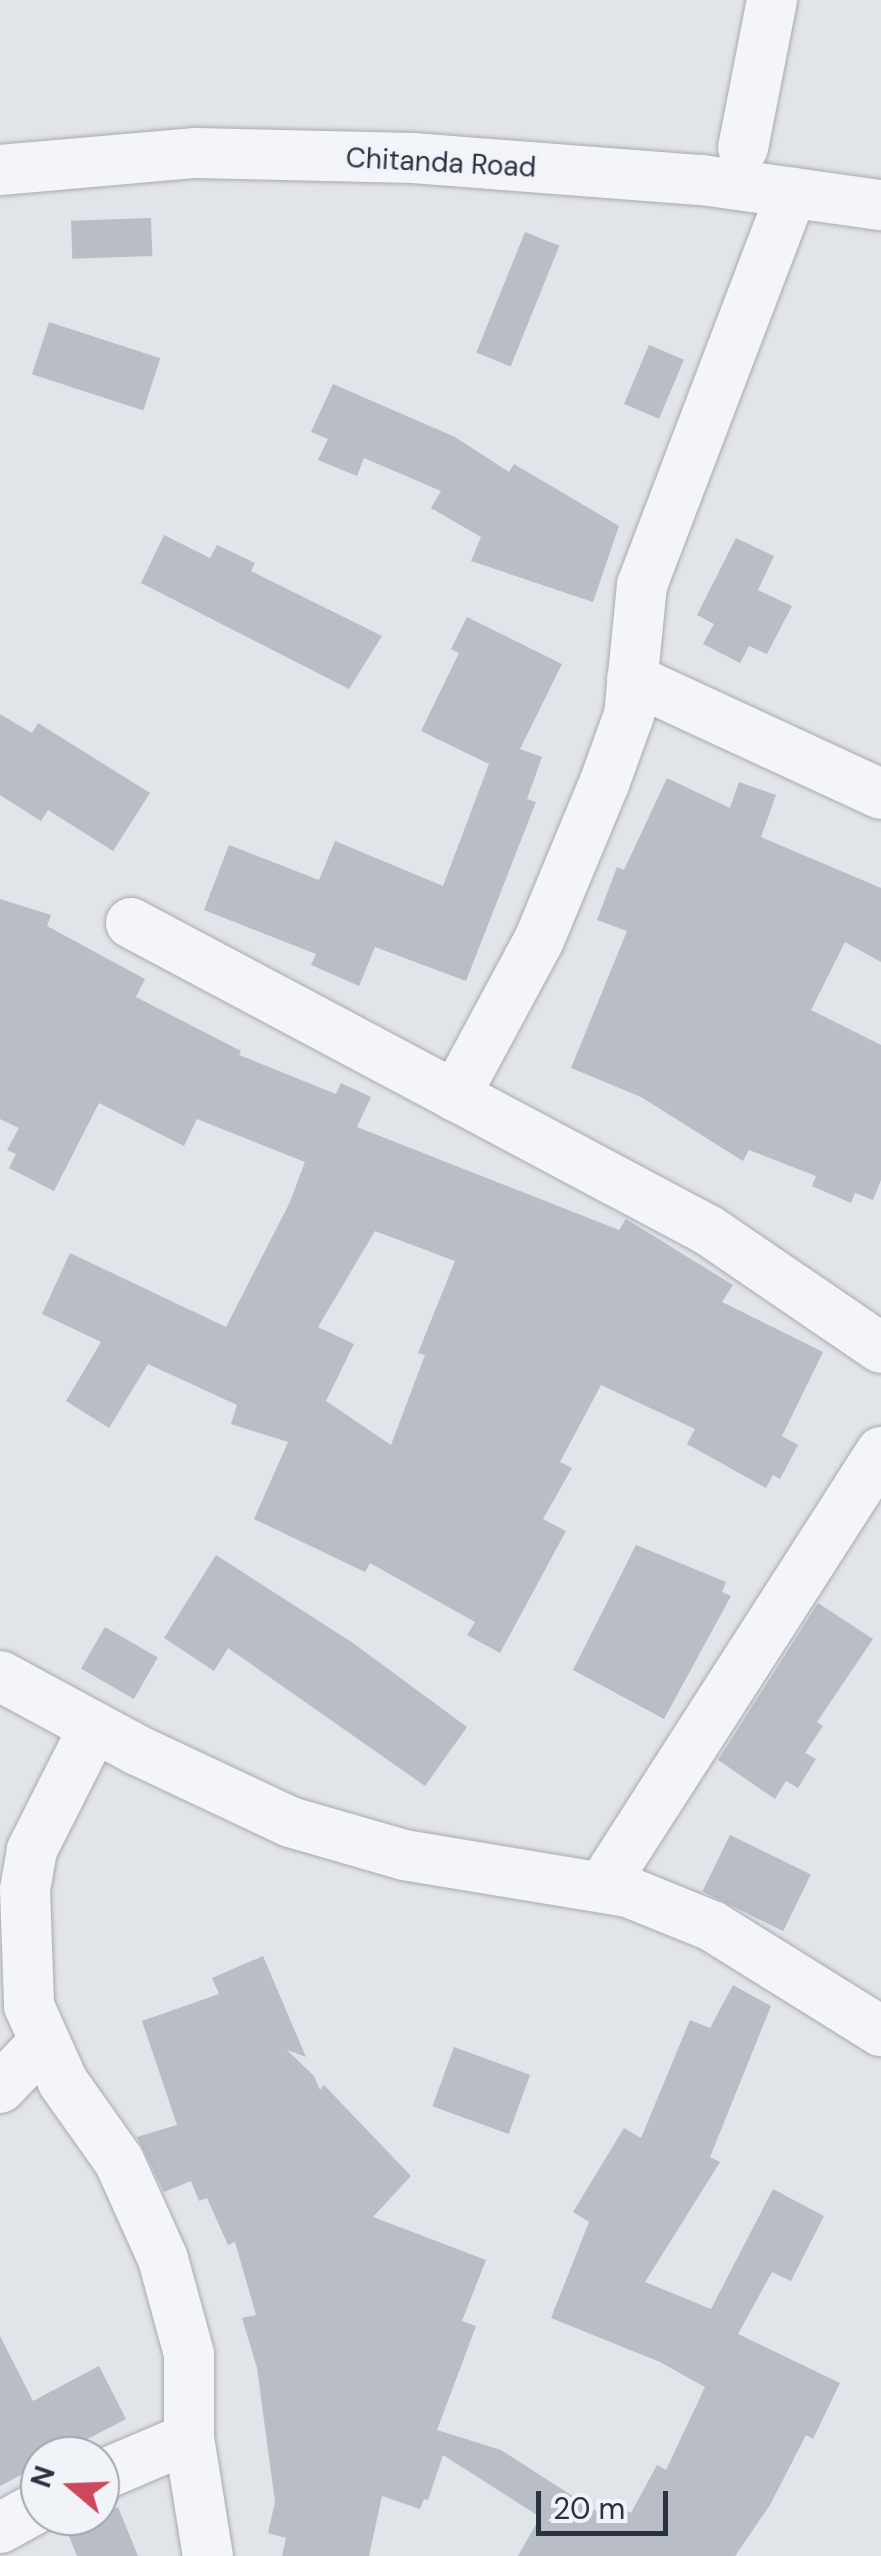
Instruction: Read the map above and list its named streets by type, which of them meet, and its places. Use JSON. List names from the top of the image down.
{
  "streets": {
    "street": ["Chitanda Road"]
  },
  "scale_bar": "20 m",
  "north": "left"
}
